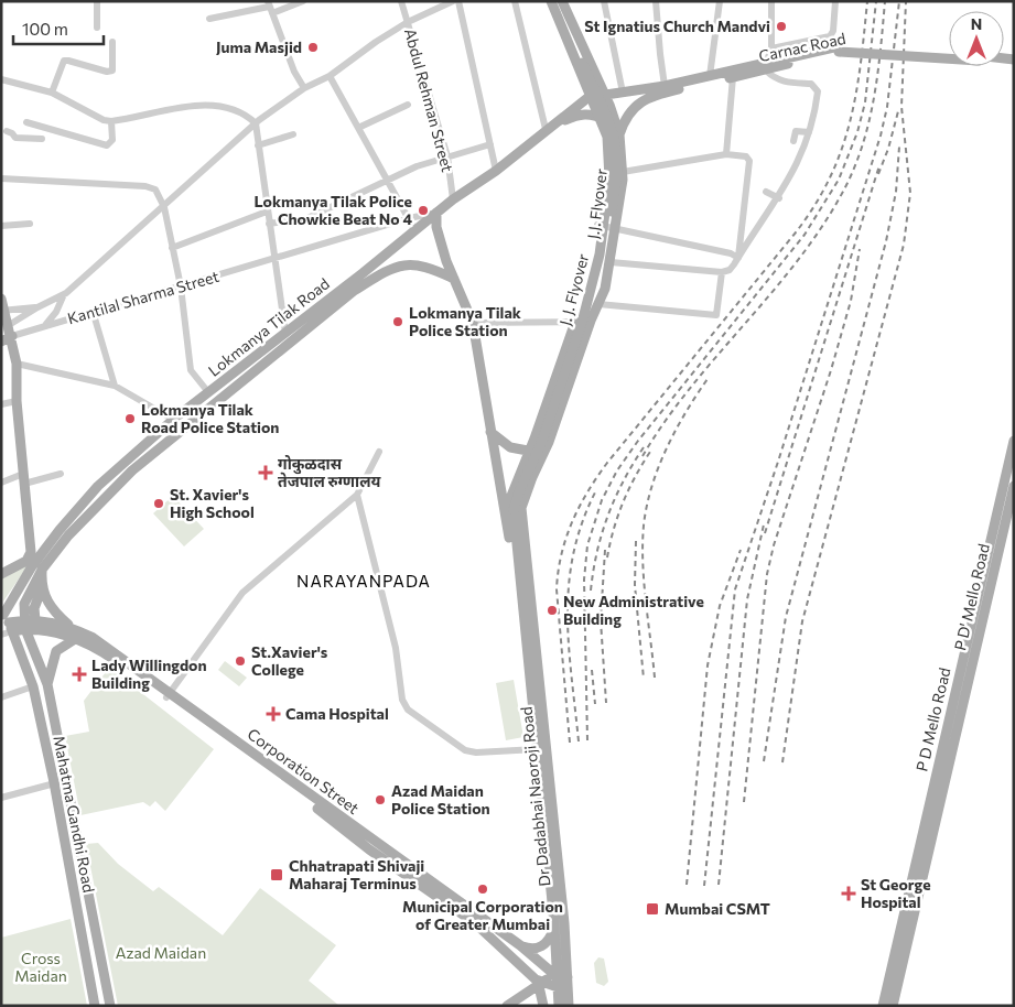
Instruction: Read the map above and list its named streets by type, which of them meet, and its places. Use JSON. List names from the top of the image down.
{
  "streets": {
    "main road": [
      "Carnac Road",
      "J.J. Flyover",
      "J. J. Flyover",
      "Lokmanya Tilak Road",
      "P D' Mello Road",
      "P D Mello Road",
      "Corporation Street",
      "Dr Dadabhai Naoroji Road",
      "Mahatma Gandhi Road"
    ],
    "street": ["Abdul Rehman Street", "Kantilal Sharma Street"]
  },
  "crossings": [
    ["Carnac Road", "Lokmanya Tilak Road"],
    ["Abdul Rehman Street", "Lokmanya Tilak Road"],
    ["J. J. Flyover", "Dr Dadabhai Naoroji Road"],
    ["Kantilal Sharma Street", "Lokmanya Tilak Road"],
    ["Lokmanya Tilak Road", "Corporation Street"],
    ["Lokmanya Tilak Road", "Mahatma Gandhi Road"],
    ["P D' Mello Road", "P D Mello Road"],
    ["Corporation Street", "Dr Dadabhai Naoroji Road"],
    ["Corporation Street", "Mahatma Gandhi Road"]
  ],
  "districts": ["NARAYANPADA"],
  "parks": ["Azad Maidan", "Cross Maidan"],
  "places": {
    "other": [
      "St Ignatius Church Mandvi",
      "Juma Masjid",
      "Lokmanya Tilak Police Chowkie Beat No 4",
      "Lokmanya Tilak Police Station",
      "Lokmanya Tilak Road Police Station",
      "St. Xavier's High School",
      "New Administrative Building",
      "St.Xavier's College",
      "Azad Maidan Police Station",
      "Municipal Corporation of Greater Mumbai"
    ],
    "health": [
      "गोकुळदास तेजपाल रुग्णालय",
      "Lady Willingdon Building",
      "Cama Hospital",
      "St George Hospital"
    ],
    "transit": ["Chhatrapati Shivaji Maharaj Terminus", "Mumbai CSMT"]
  },
  "scale_bar": "100 m",
  "north": "top"
}
